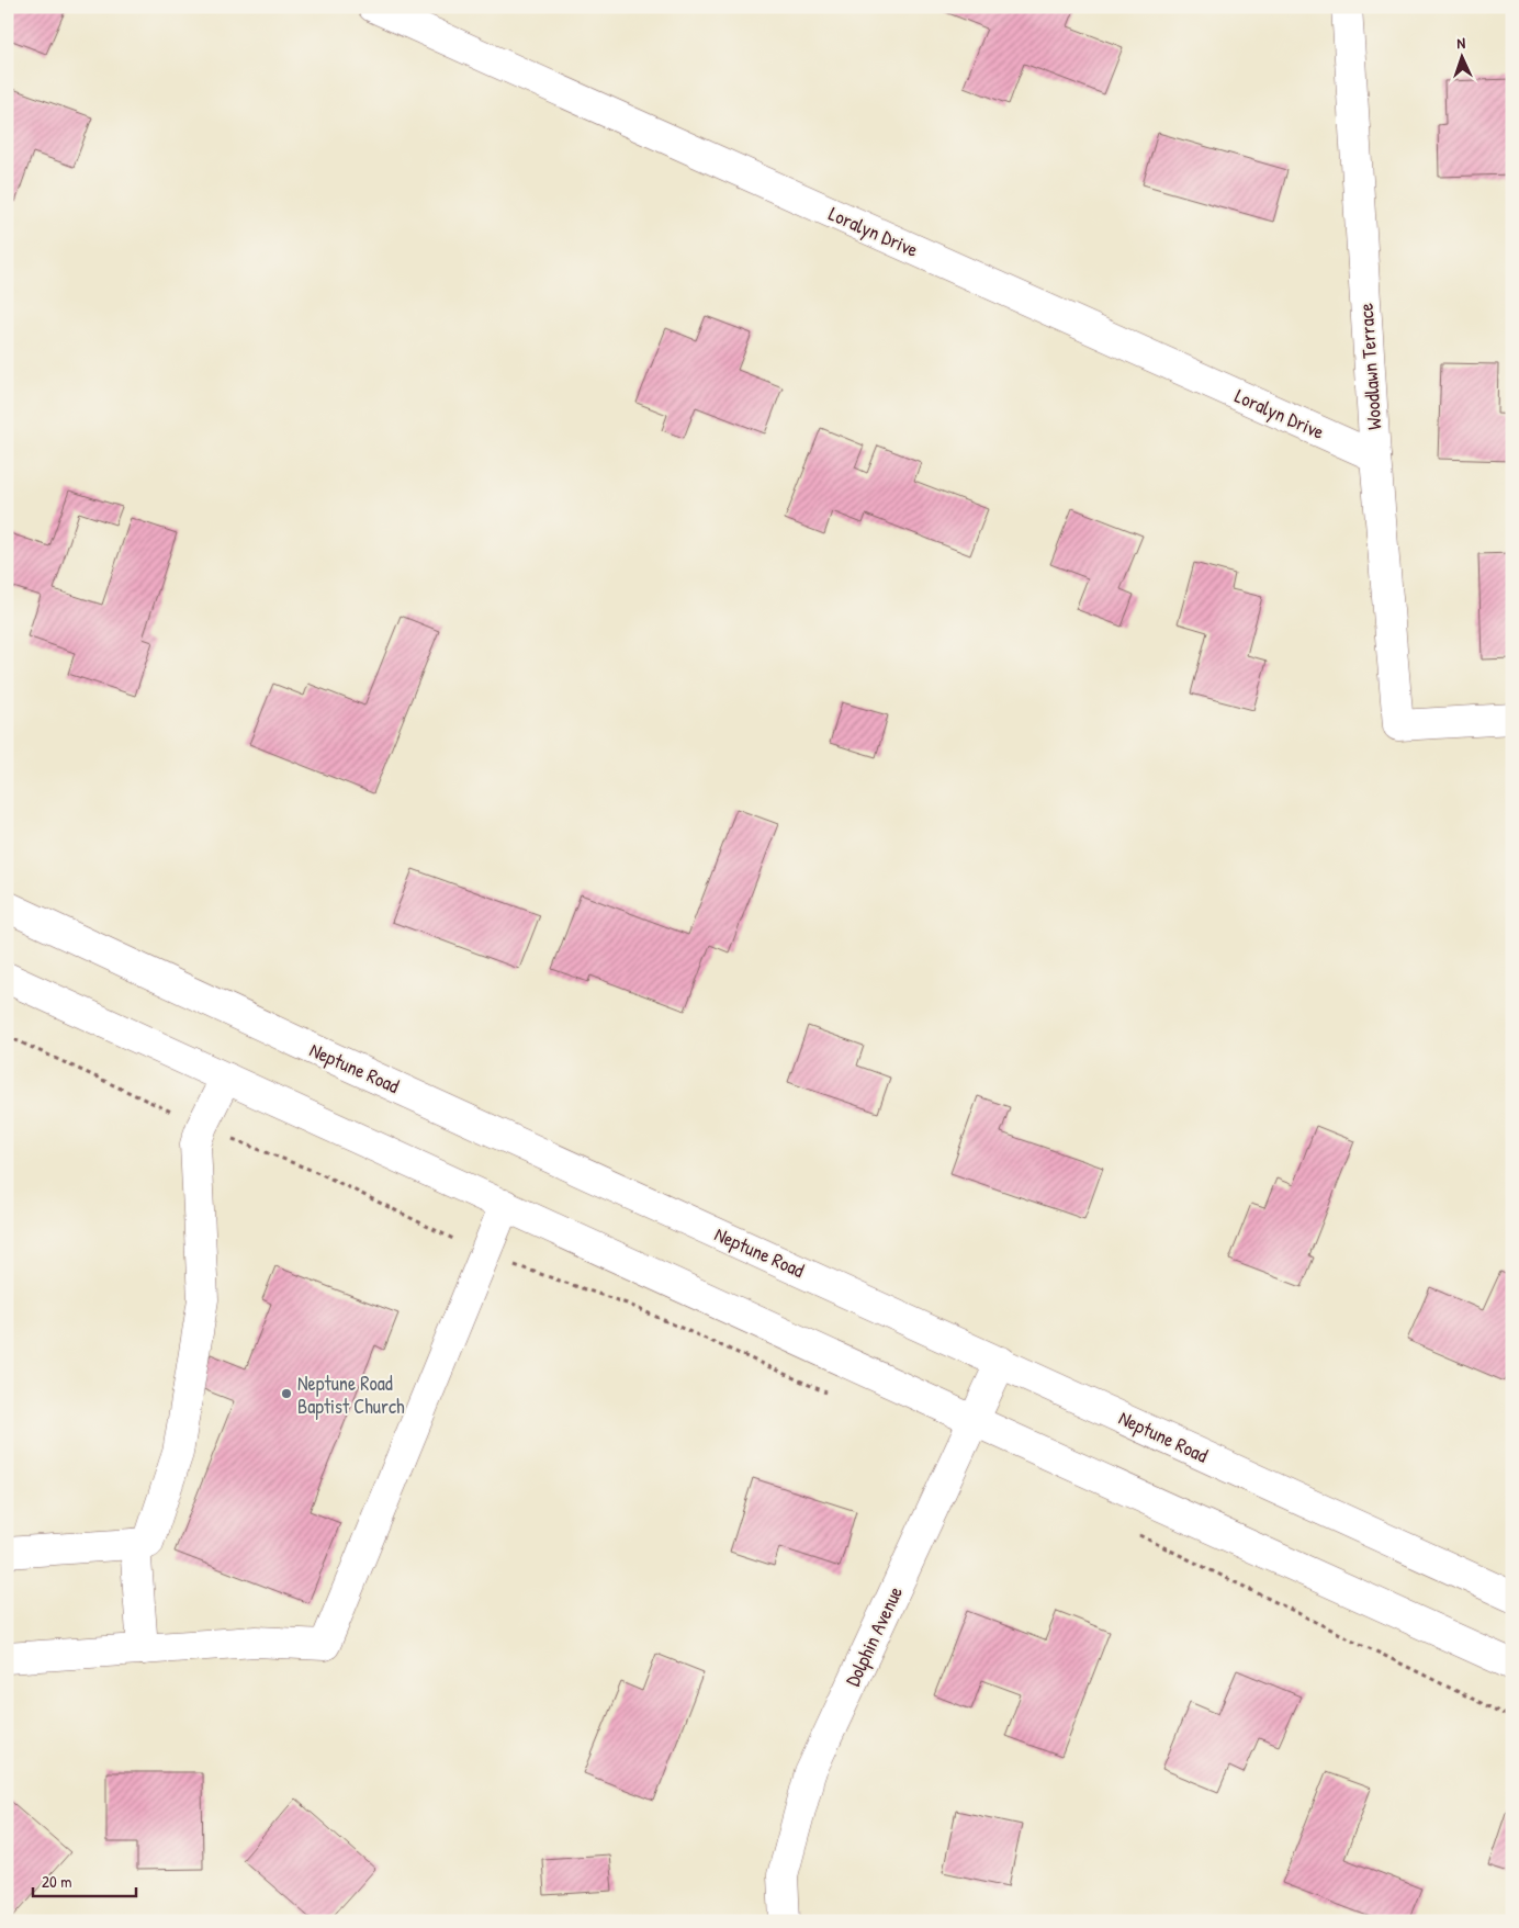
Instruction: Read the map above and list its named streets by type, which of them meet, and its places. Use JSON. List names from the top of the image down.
{
  "streets": {
    "main road": [
      "Loralyn Drive",
      "Woodlawn Terrace",
      "Neptune Road",
      "Dolphin Avenue"
    ]
  },
  "crossings": [
    ["Loralyn Drive", "Woodlawn Terrace"],
    ["Neptune Road", "Dolphin Avenue"]
  ],
  "places": ["Neptune Road Baptist Church"],
  "scale_bar": "20 m",
  "north": "top"
}
